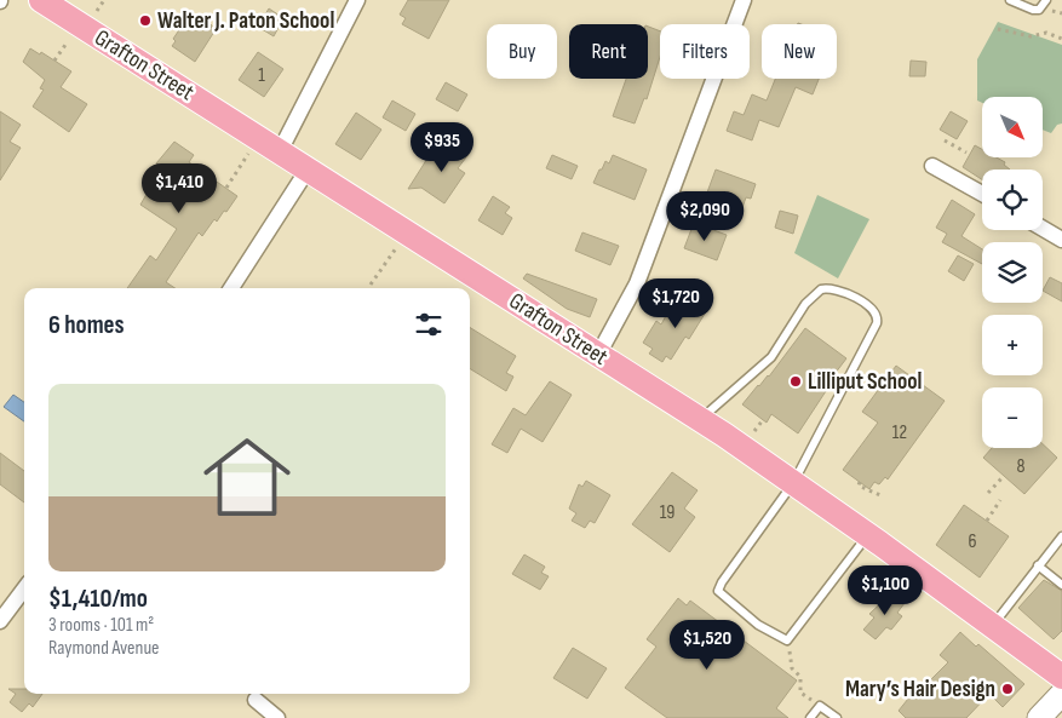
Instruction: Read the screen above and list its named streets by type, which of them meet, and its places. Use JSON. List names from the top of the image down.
{
  "streets": {
    "main road": ["Grafton Street"]
  },
  "places": ["Walter J. Paton School", "Lilliput School", "Mary’s Hair Design"],
  "house_numbers": [
    "1",
    "12",
    "8",
    "19",
    "6"
  ],
  "north": "bottom right",
  "page": {
    "chip": [
      "Buy",
      "Rent",
      "Filters",
      "New"
    ],
    "map_buttons": ["+", "−"],
    "price": [
      "$935",
      "$1,410",
      "$2,090",
      "$1,720",
      "$1,100",
      "$1,520"
    ],
    "heading": "6 homes",
    "list": [
      {
        "name": "$1,410/mo",
        "note": "3 rooms · 101 m² · Raymond Avenue"
      }
    ]
  }
}
